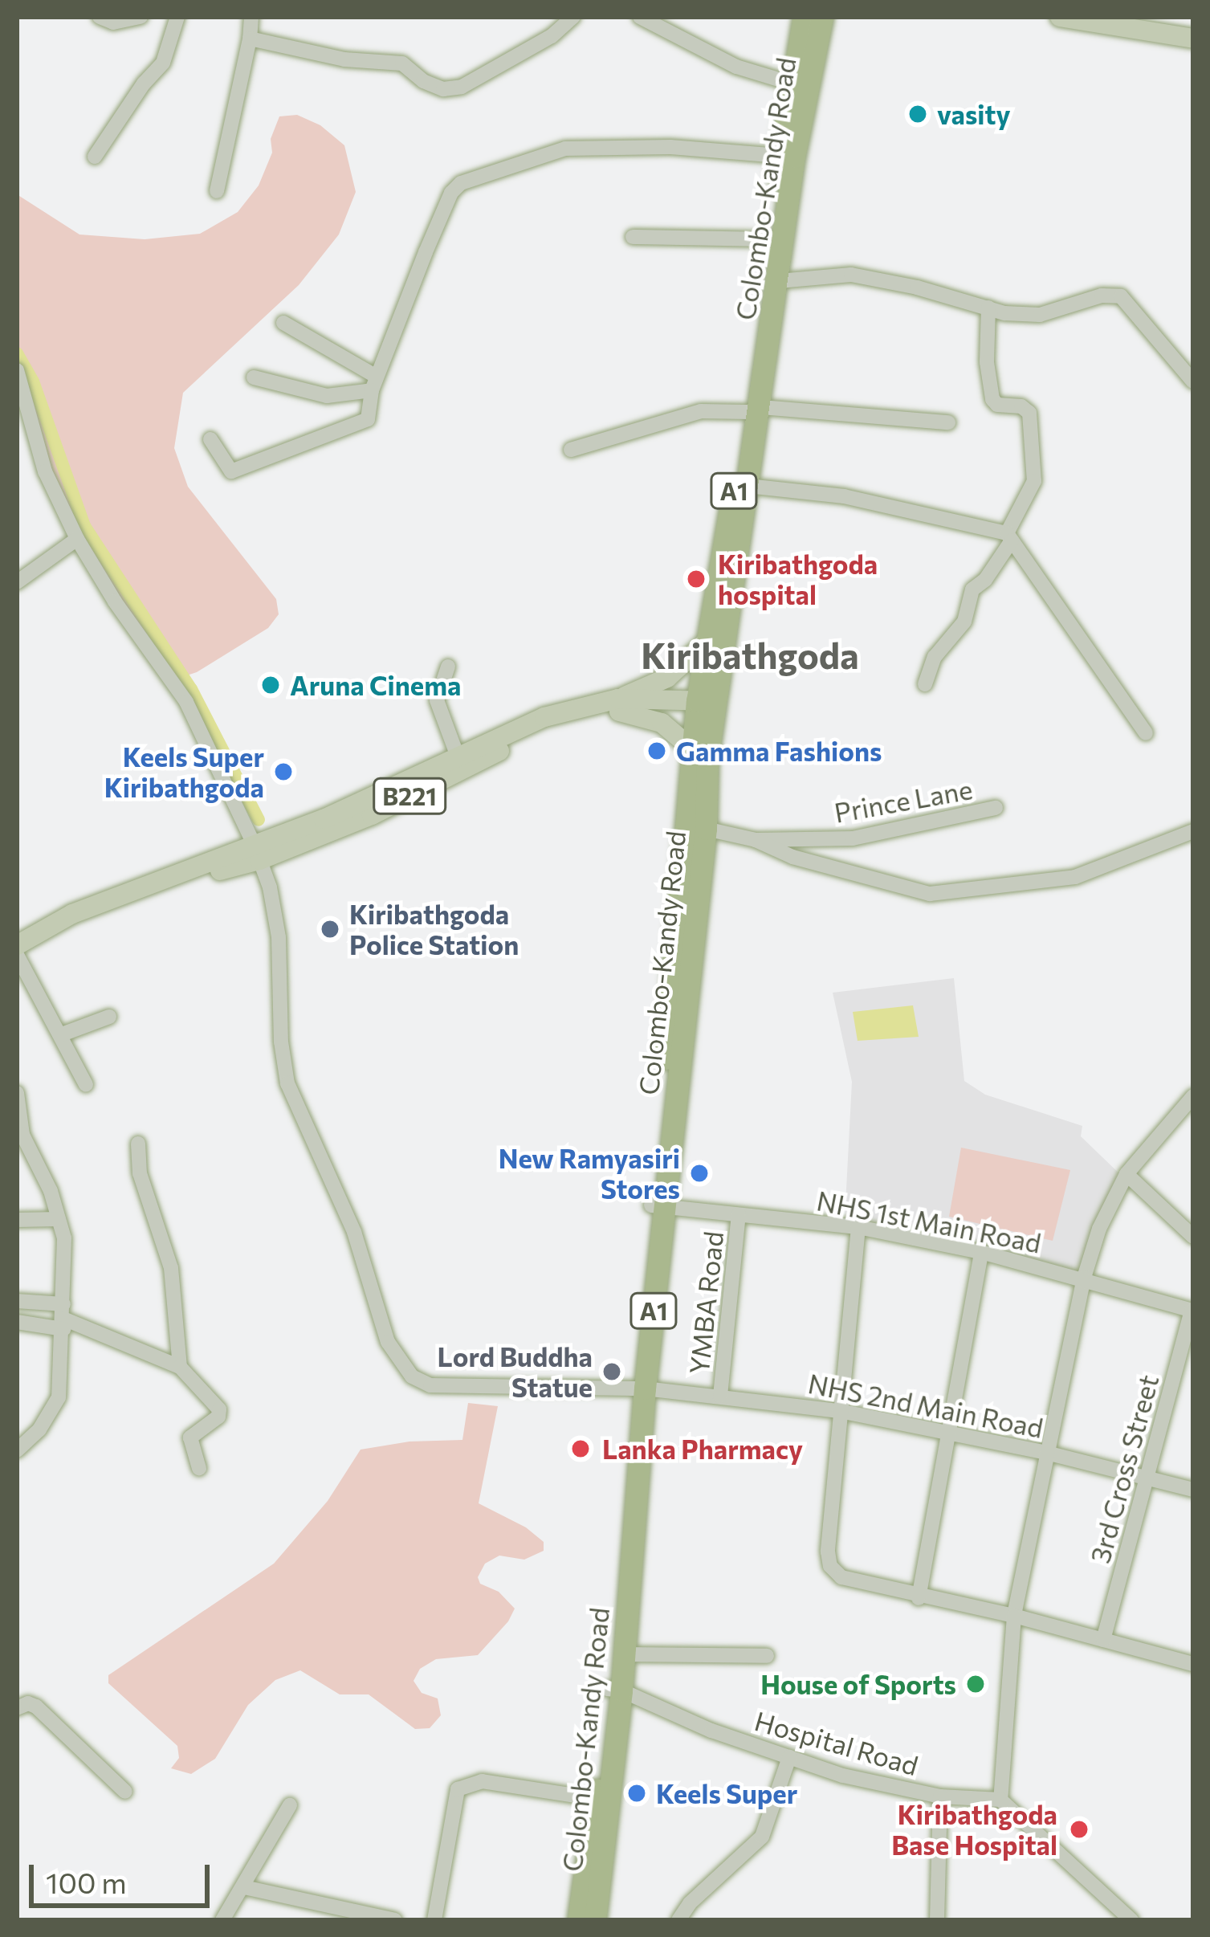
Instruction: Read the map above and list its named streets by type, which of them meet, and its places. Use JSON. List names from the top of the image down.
{
  "streets": {
    "highway": ["Colombo-Kandy Road", "A1"],
    "main road": ["B221"],
    "street": [
      "Prince Lane",
      "NHS 1st Main Road",
      "YMBA Road",
      "NHS 2nd Main Road",
      "3rd Cross Street",
      "Hospital Road"
    ]
  },
  "crossings": [
    ["Colombo-Kandy Road", "B221"],
    ["Colombo-Kandy Road", "Prince Lane"],
    ["Colombo-Kandy Road", "NHS 1st Main Road"],
    ["Colombo-Kandy Road", "NHS 2nd Main Road"],
    ["Colombo-Kandy Road", "Hospital Road"],
    ["B221", "NHS 2nd Main Road"],
    ["NHS 1st Main Road", "YMBA Road"],
    ["NHS 1st Main Road", "3rd Cross Street"],
    ["YMBA Road", "NHS 2nd Main Road"],
    ["NHS 2nd Main Road", "3rd Cross Street"]
  ],
  "districts": ["Kiribathgoda"],
  "places": [
    "vasity",
    "Kiribathgoda hospital",
    "Aruna Cinema",
    "Gamma Fashions",
    "Keels Super Kiribathgoda",
    "Kiribathgoda Police Station",
    "New Ramyasiri Stores",
    "Lord Buddha Statue",
    "Lanka Pharmacy",
    "House of Sports",
    "Keels Super",
    "Kiribathgoda Base Hospital"
  ],
  "scale_bar": "100 m"
}
